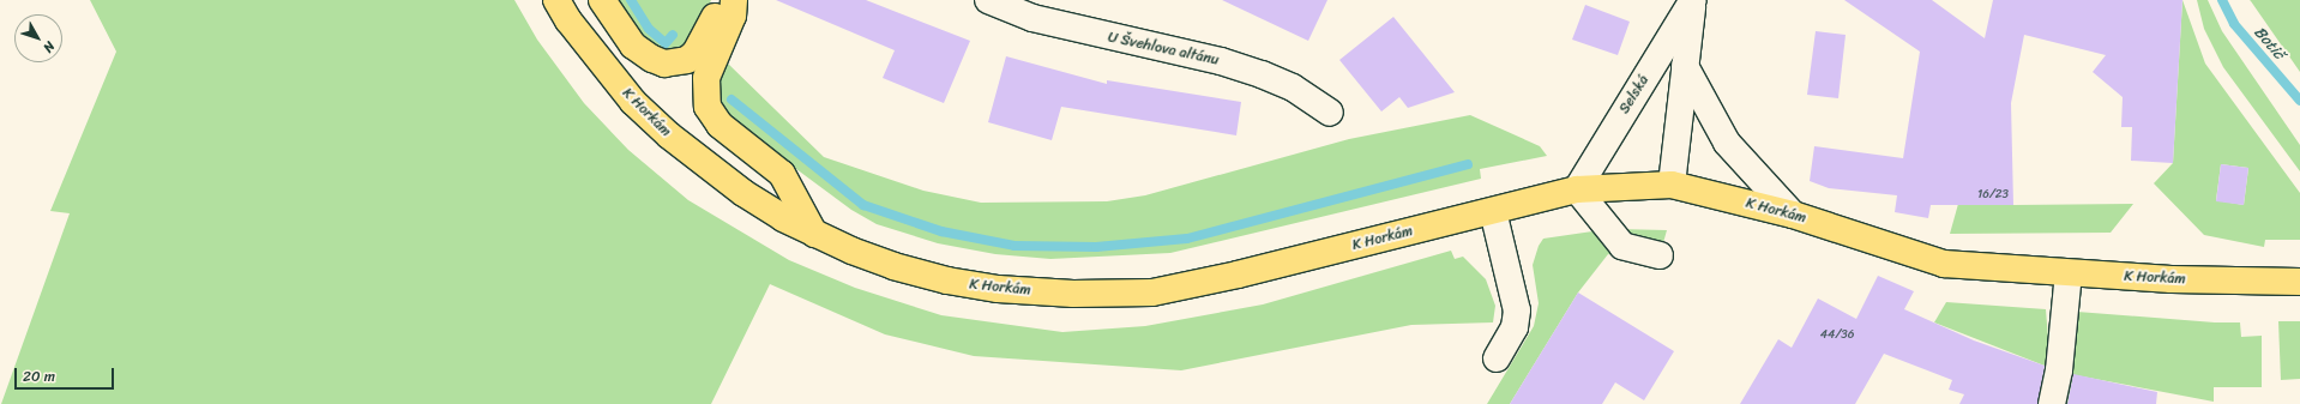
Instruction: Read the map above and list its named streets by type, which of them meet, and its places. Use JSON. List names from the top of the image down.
{
  "streets": {
    "main road": ["K Horkám"],
    "street": ["U Švehlova altánu", "Selská"]
  },
  "crossings": [
    ["Selská", "K Horkám"]
  ],
  "water": ["Botič"],
  "house_numbers": ["16/23", "44/36"],
  "scale_bar": "20 m",
  "north": "bottom right"
}
